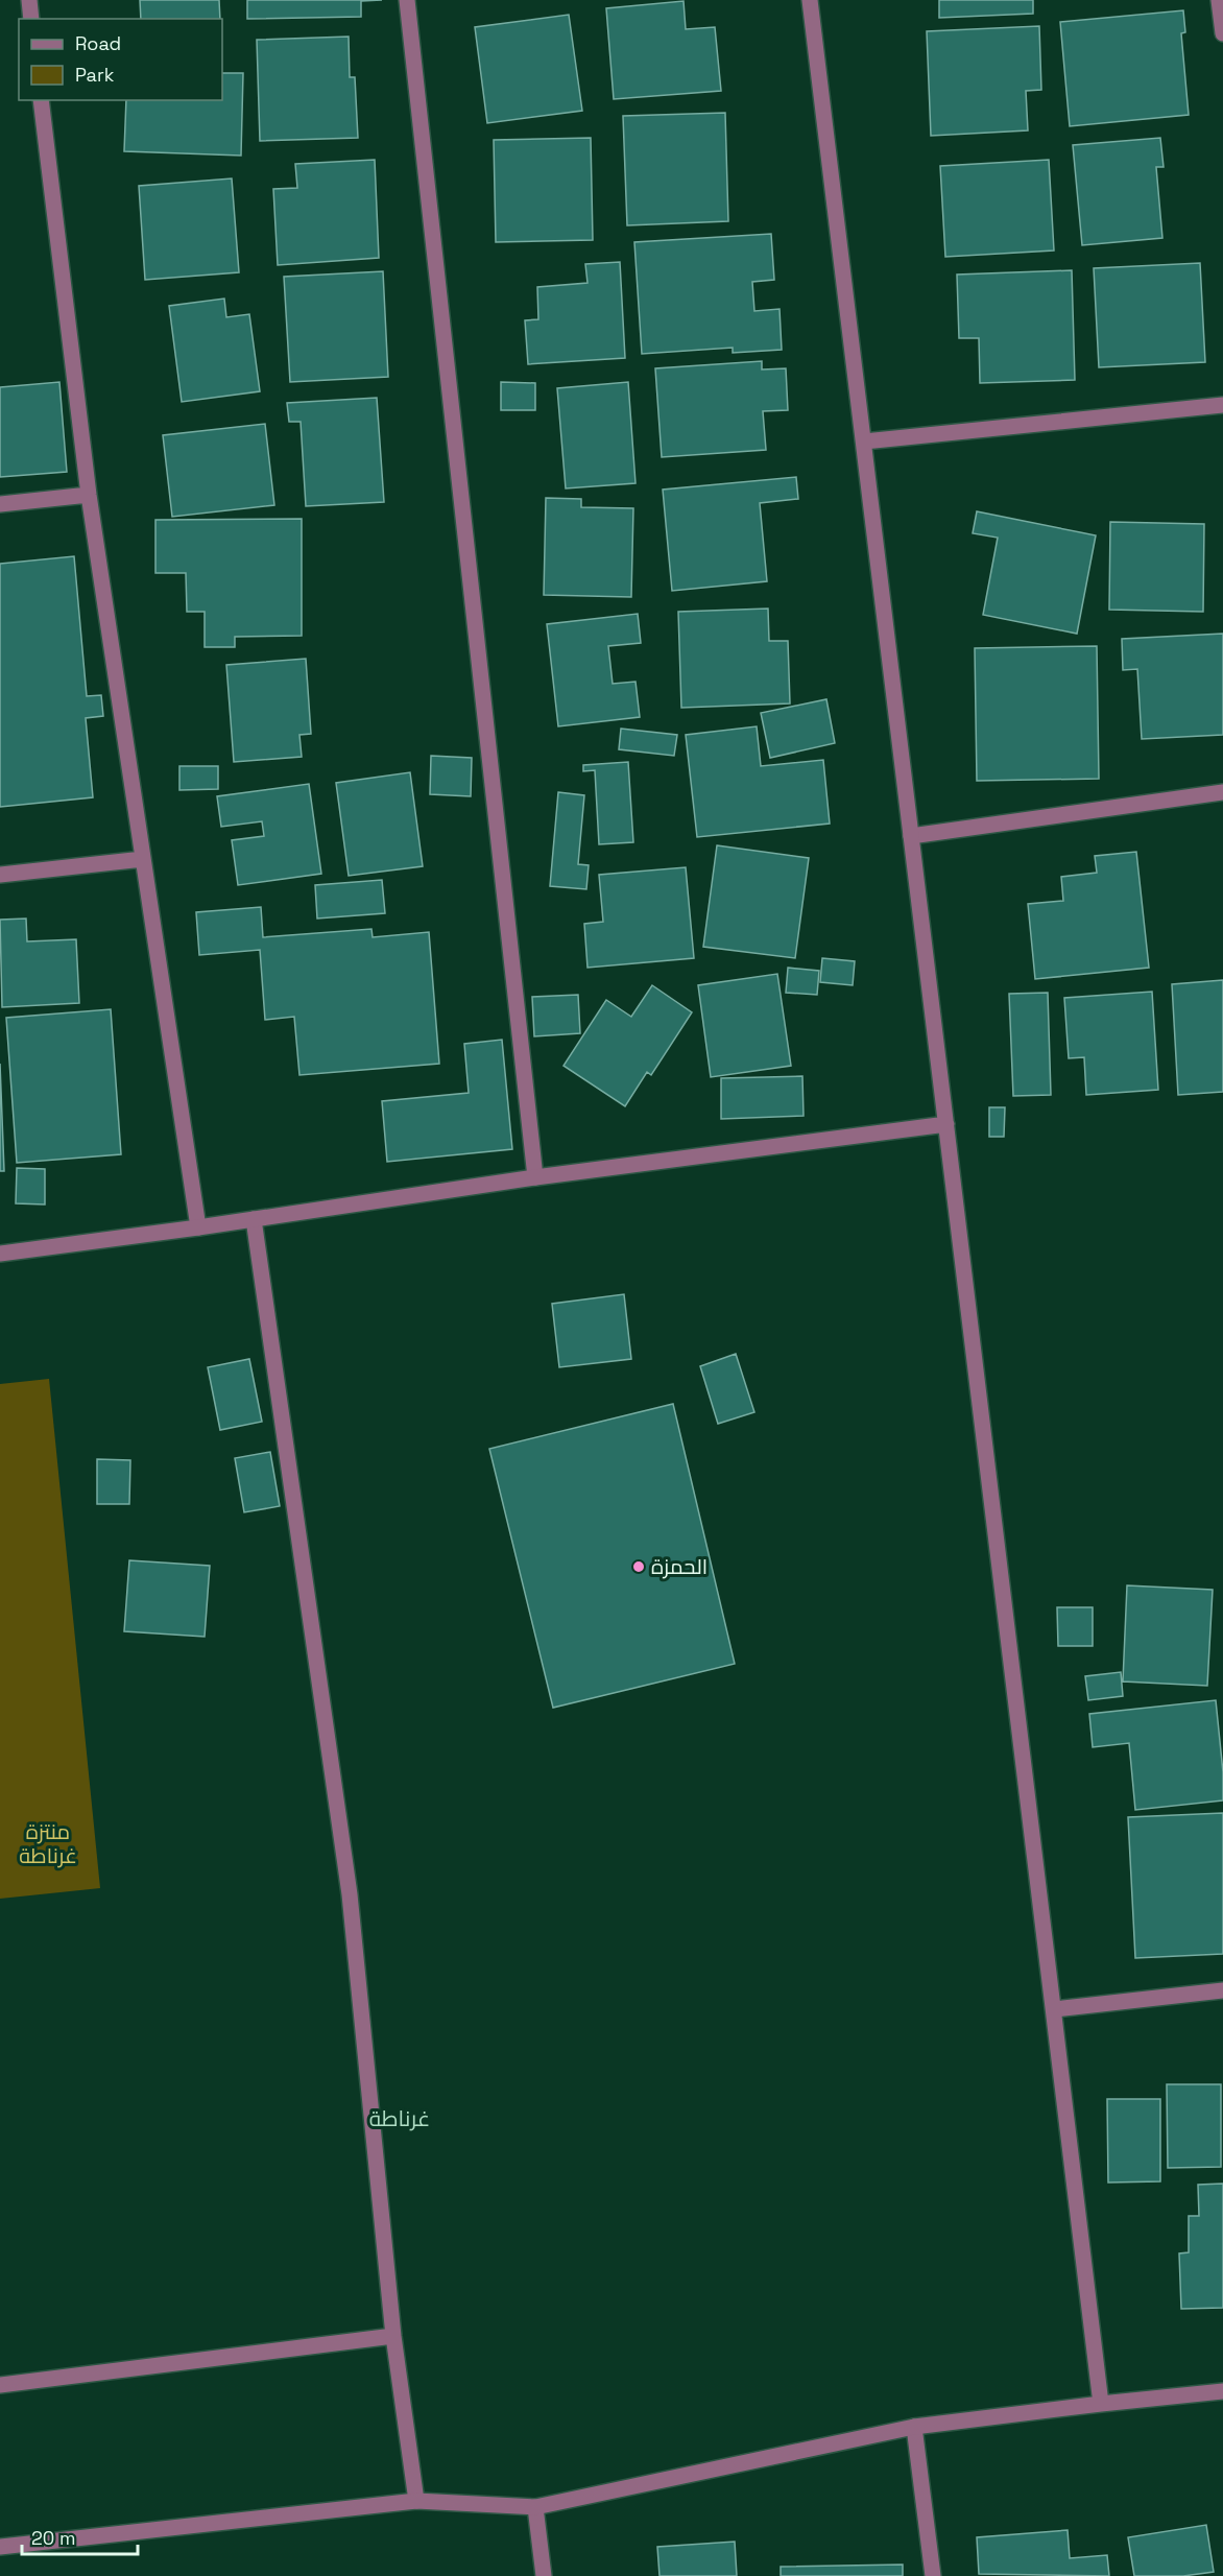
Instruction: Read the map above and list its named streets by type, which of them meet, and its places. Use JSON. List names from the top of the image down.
{
  "districts": ["غرناطة"],
  "parks": ["منتزة غرناطة"],
  "places": ["الحمزة"],
  "legend": ["Road", "Park"],
  "scale_bar": "20 m"
}
